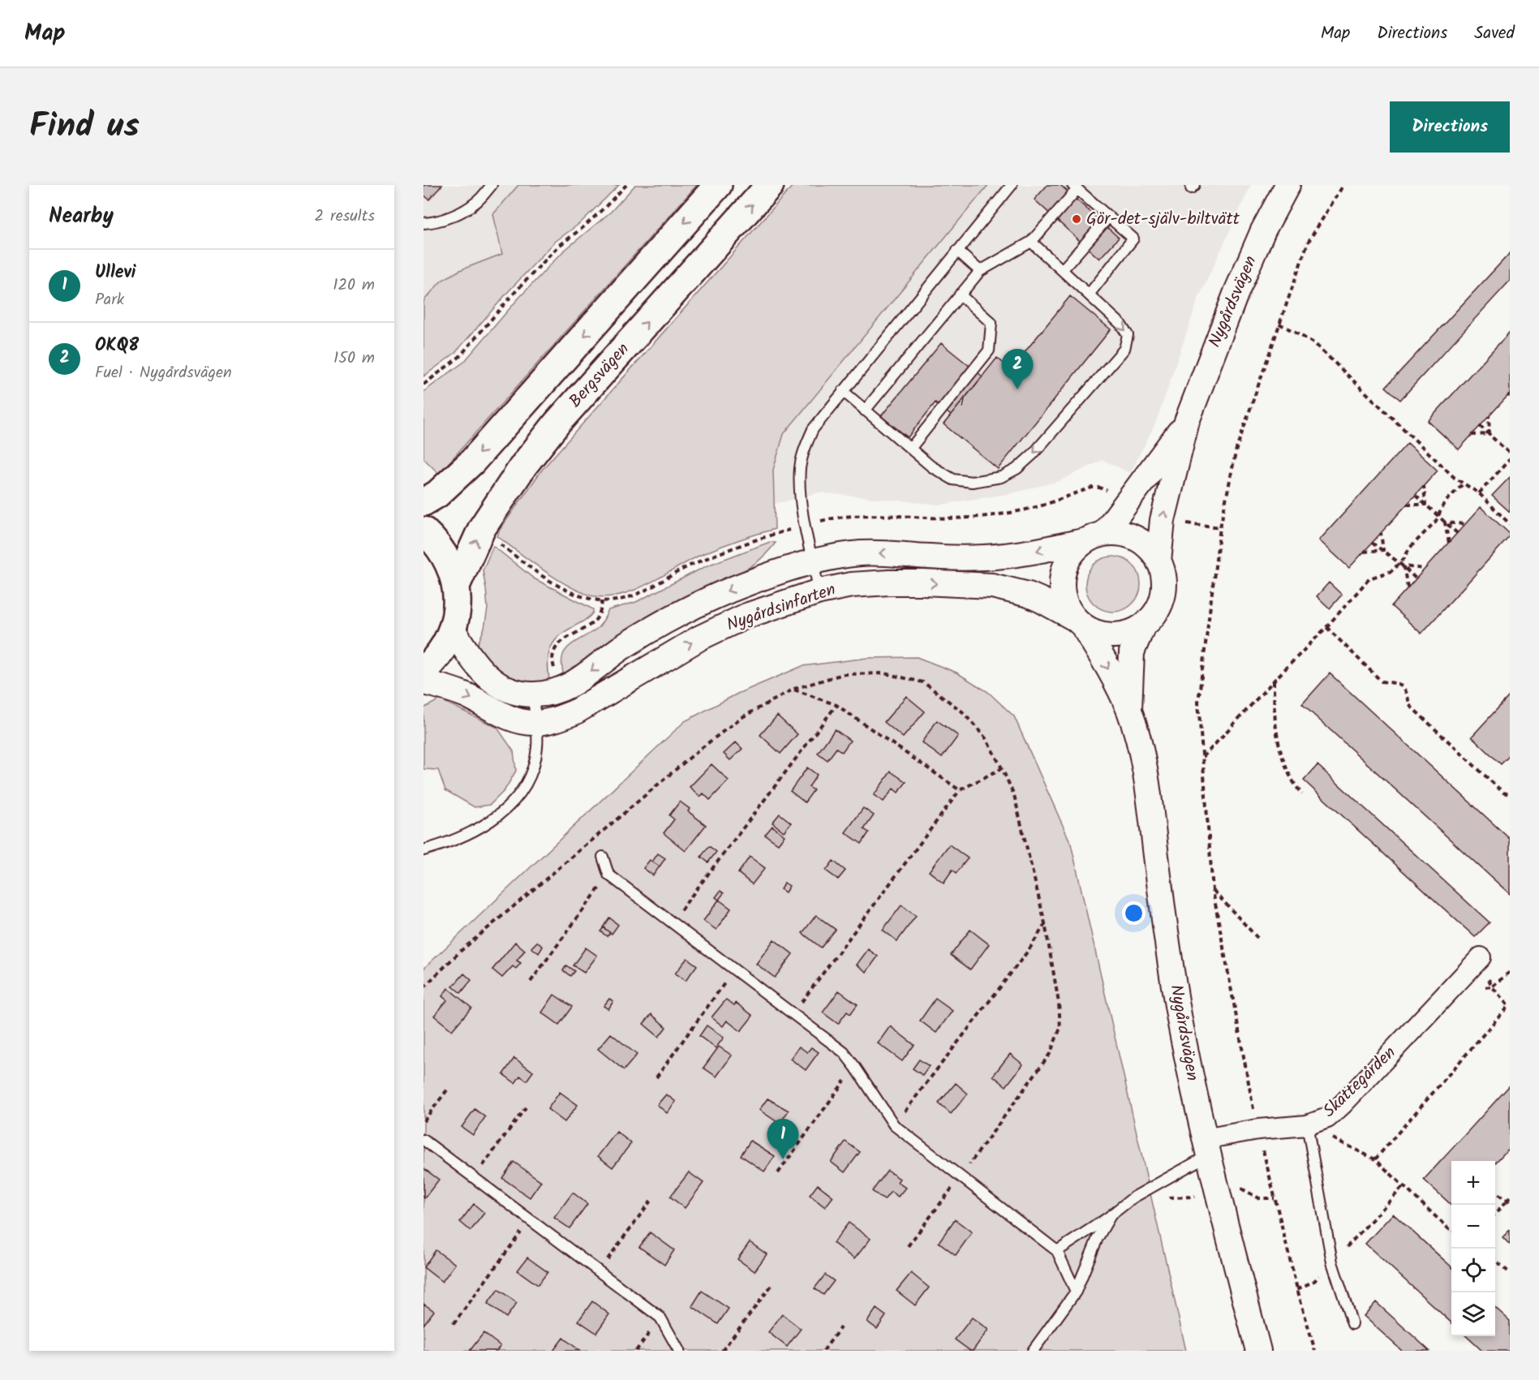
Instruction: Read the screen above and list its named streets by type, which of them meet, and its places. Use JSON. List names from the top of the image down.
{
  "streets": {
    "main road": ["Bergsvägen"],
    "street": ["Nygårdsvägen", "Nygårdsinfarten", "Skattegården"]
  },
  "crossings": [
    ["Nygårdsvägen", "Nygårdsinfarten"],
    ["Nygårdsvägen", "Skattegården"]
  ],
  "places": ["Gör-det-själv-biltvätt"],
  "house_numbers": ["1"],
  "page": {
    "header": "Map",
    "nav": ["Map", "Directions", "Saved"],
    "title": "Find us",
    "buttons": "Directions",
    "heading": ["Nearby", "2 results"],
    "list": [
      {
        "mark": "1",
        "name": "Ullevi",
        "note": "Park",
        "value": "120 m"
      },
      {
        "mark": "2",
        "name": "OKQ8",
        "note": "Fuel · Nygårdsvägen",
        "value": "150 m"
      }
    ],
    "pins": ["2", "1"],
    "map_buttons": ["+", "−"]
  }
}
